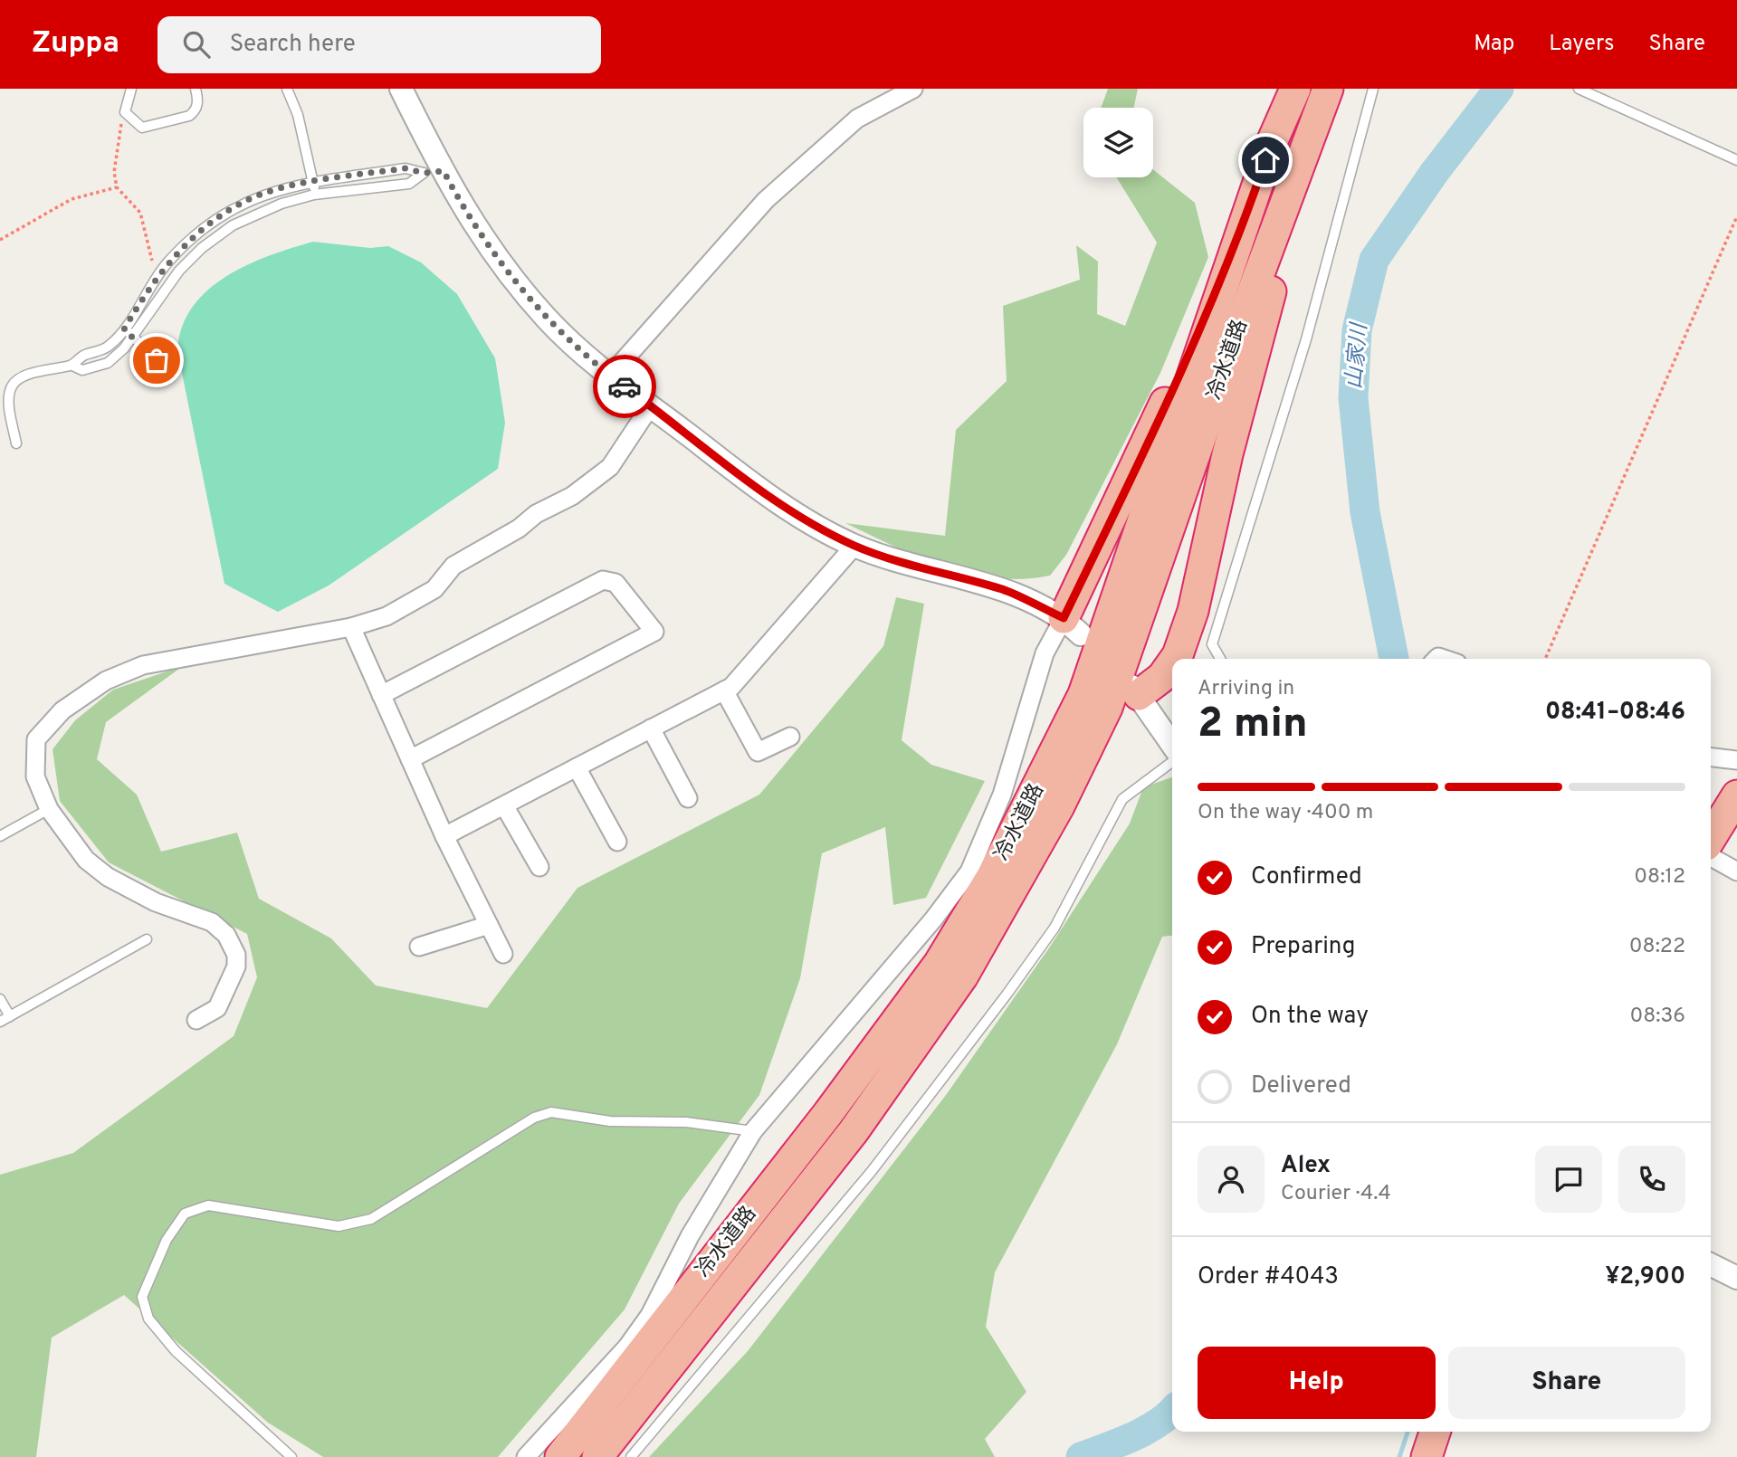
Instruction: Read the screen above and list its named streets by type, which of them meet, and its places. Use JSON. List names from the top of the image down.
{
  "streets": {
    "highway": ["冷水道路"]
  },
  "water": ["山家川"],
  "page": {
    "header": "Zuppa",
    "search": "Search here",
    "nav": ["Map", "Layers", "Share"],
    "heading": ["2 min", "Arriving in", "08:41–08:46"],
    "panel": [
      "Alex",
      "Courier · 4.4",
      "Order #4043",
      "¥2,900"
    ],
    "bar": "On the way · 400 m",
    "list": [
      ["Confirmed", "08:12"],
      ["Preparing", "08:22"],
      ["On the way", "08:36"],
      "Delivered"
    ],
    "buttons": ["Help", "Share"]
  }
}
